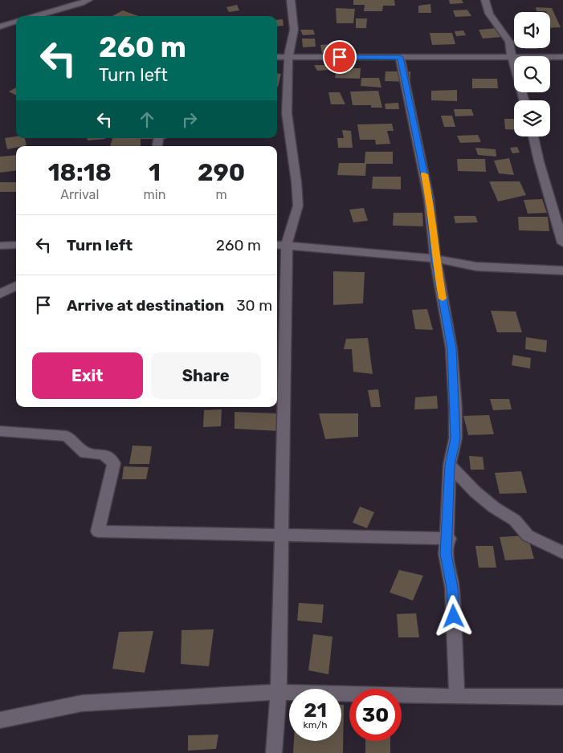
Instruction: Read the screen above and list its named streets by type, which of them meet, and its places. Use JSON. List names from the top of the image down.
{
  "page": {
    "turn": ["260 m", "Turn left"],
    "eta": [
      "18:18",
      "Arrival",
      "1",
      "min",
      "290",
      "m"
    ],
    "list": [
      {
        "name": "Turn left",
        "value": "260 m"
      },
      {
        "name": "Arrive at destination",
        "value": "30 m"
      }
    ],
    "buttons": ["Exit", "Share"],
    "speed": "21 km/h",
    "limit": "30"
  }
}
